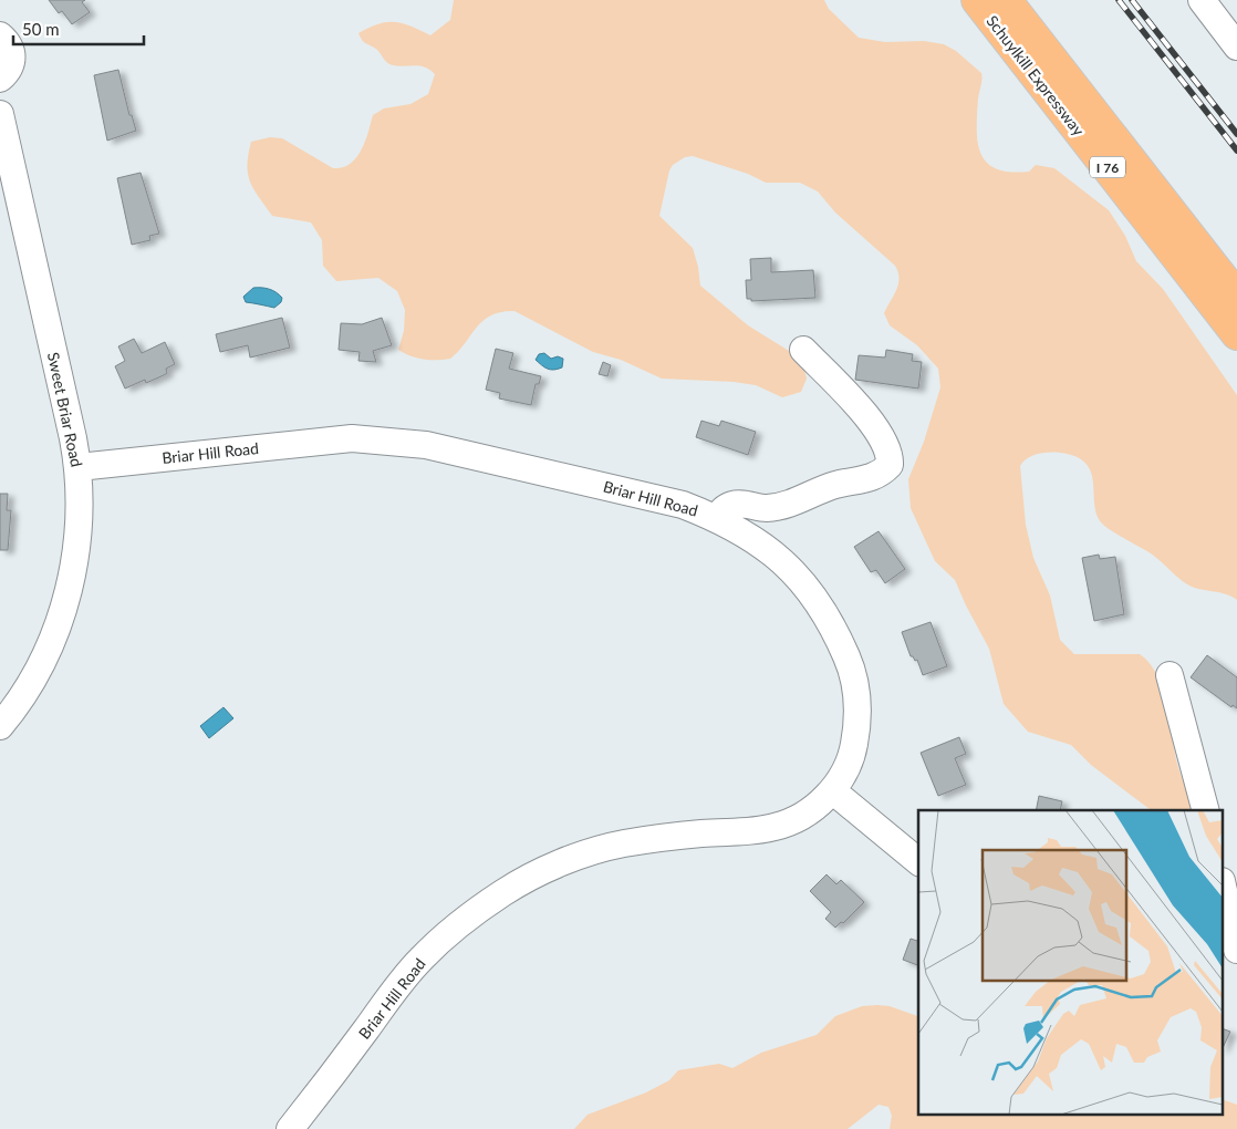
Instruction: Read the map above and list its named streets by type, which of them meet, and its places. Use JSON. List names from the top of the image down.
{
  "streets": {
    "highway": ["Schuylkill Expressway", "I 76"],
    "street": ["Sweet Briar Road", "Briar Hill Road"]
  },
  "crossings": [
    ["Sweet Briar Road", "Briar Hill Road"]
  ],
  "scale_bar": "50 m"
}
